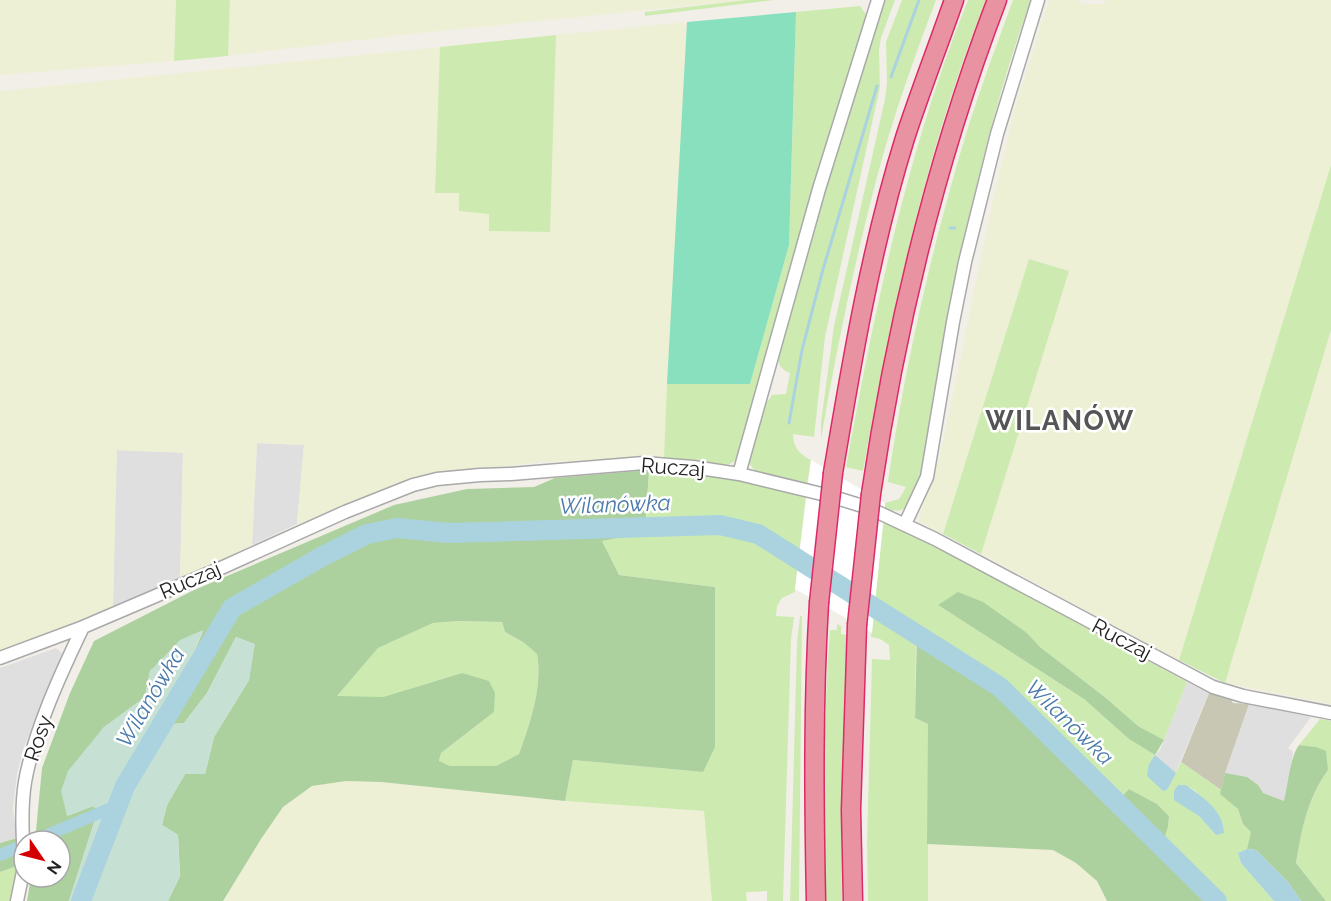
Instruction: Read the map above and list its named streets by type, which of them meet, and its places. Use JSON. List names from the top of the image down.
{
  "streets": {
    "street": ["Ruczaj", "Rosy"]
  },
  "crossings": [
    ["Ruczaj", "Rosy"]
  ],
  "districts": ["WILANÓW"],
  "water": ["Wilanówka"],
  "north": "bottom right"
}
